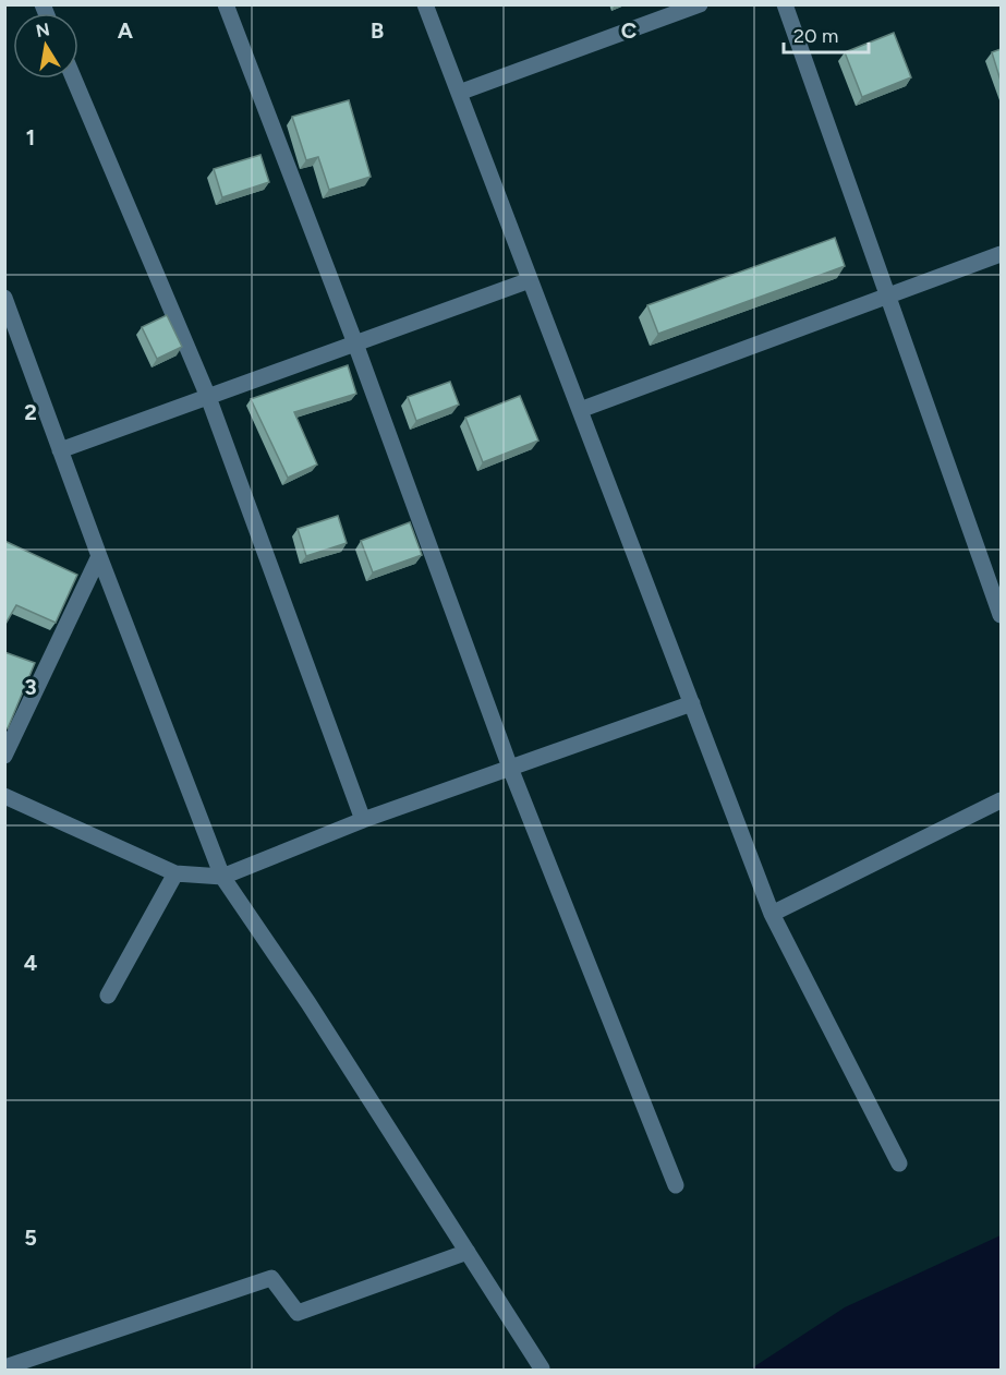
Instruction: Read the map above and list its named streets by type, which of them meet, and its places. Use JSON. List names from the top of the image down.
{
  "scale_bar": "20 m",
  "north": "top",
  "grid": {
    "columns": ["A", "B", "C"],
    "rows": [
      "1",
      "2",
      "3",
      "4",
      "5"
    ]
  }
}
